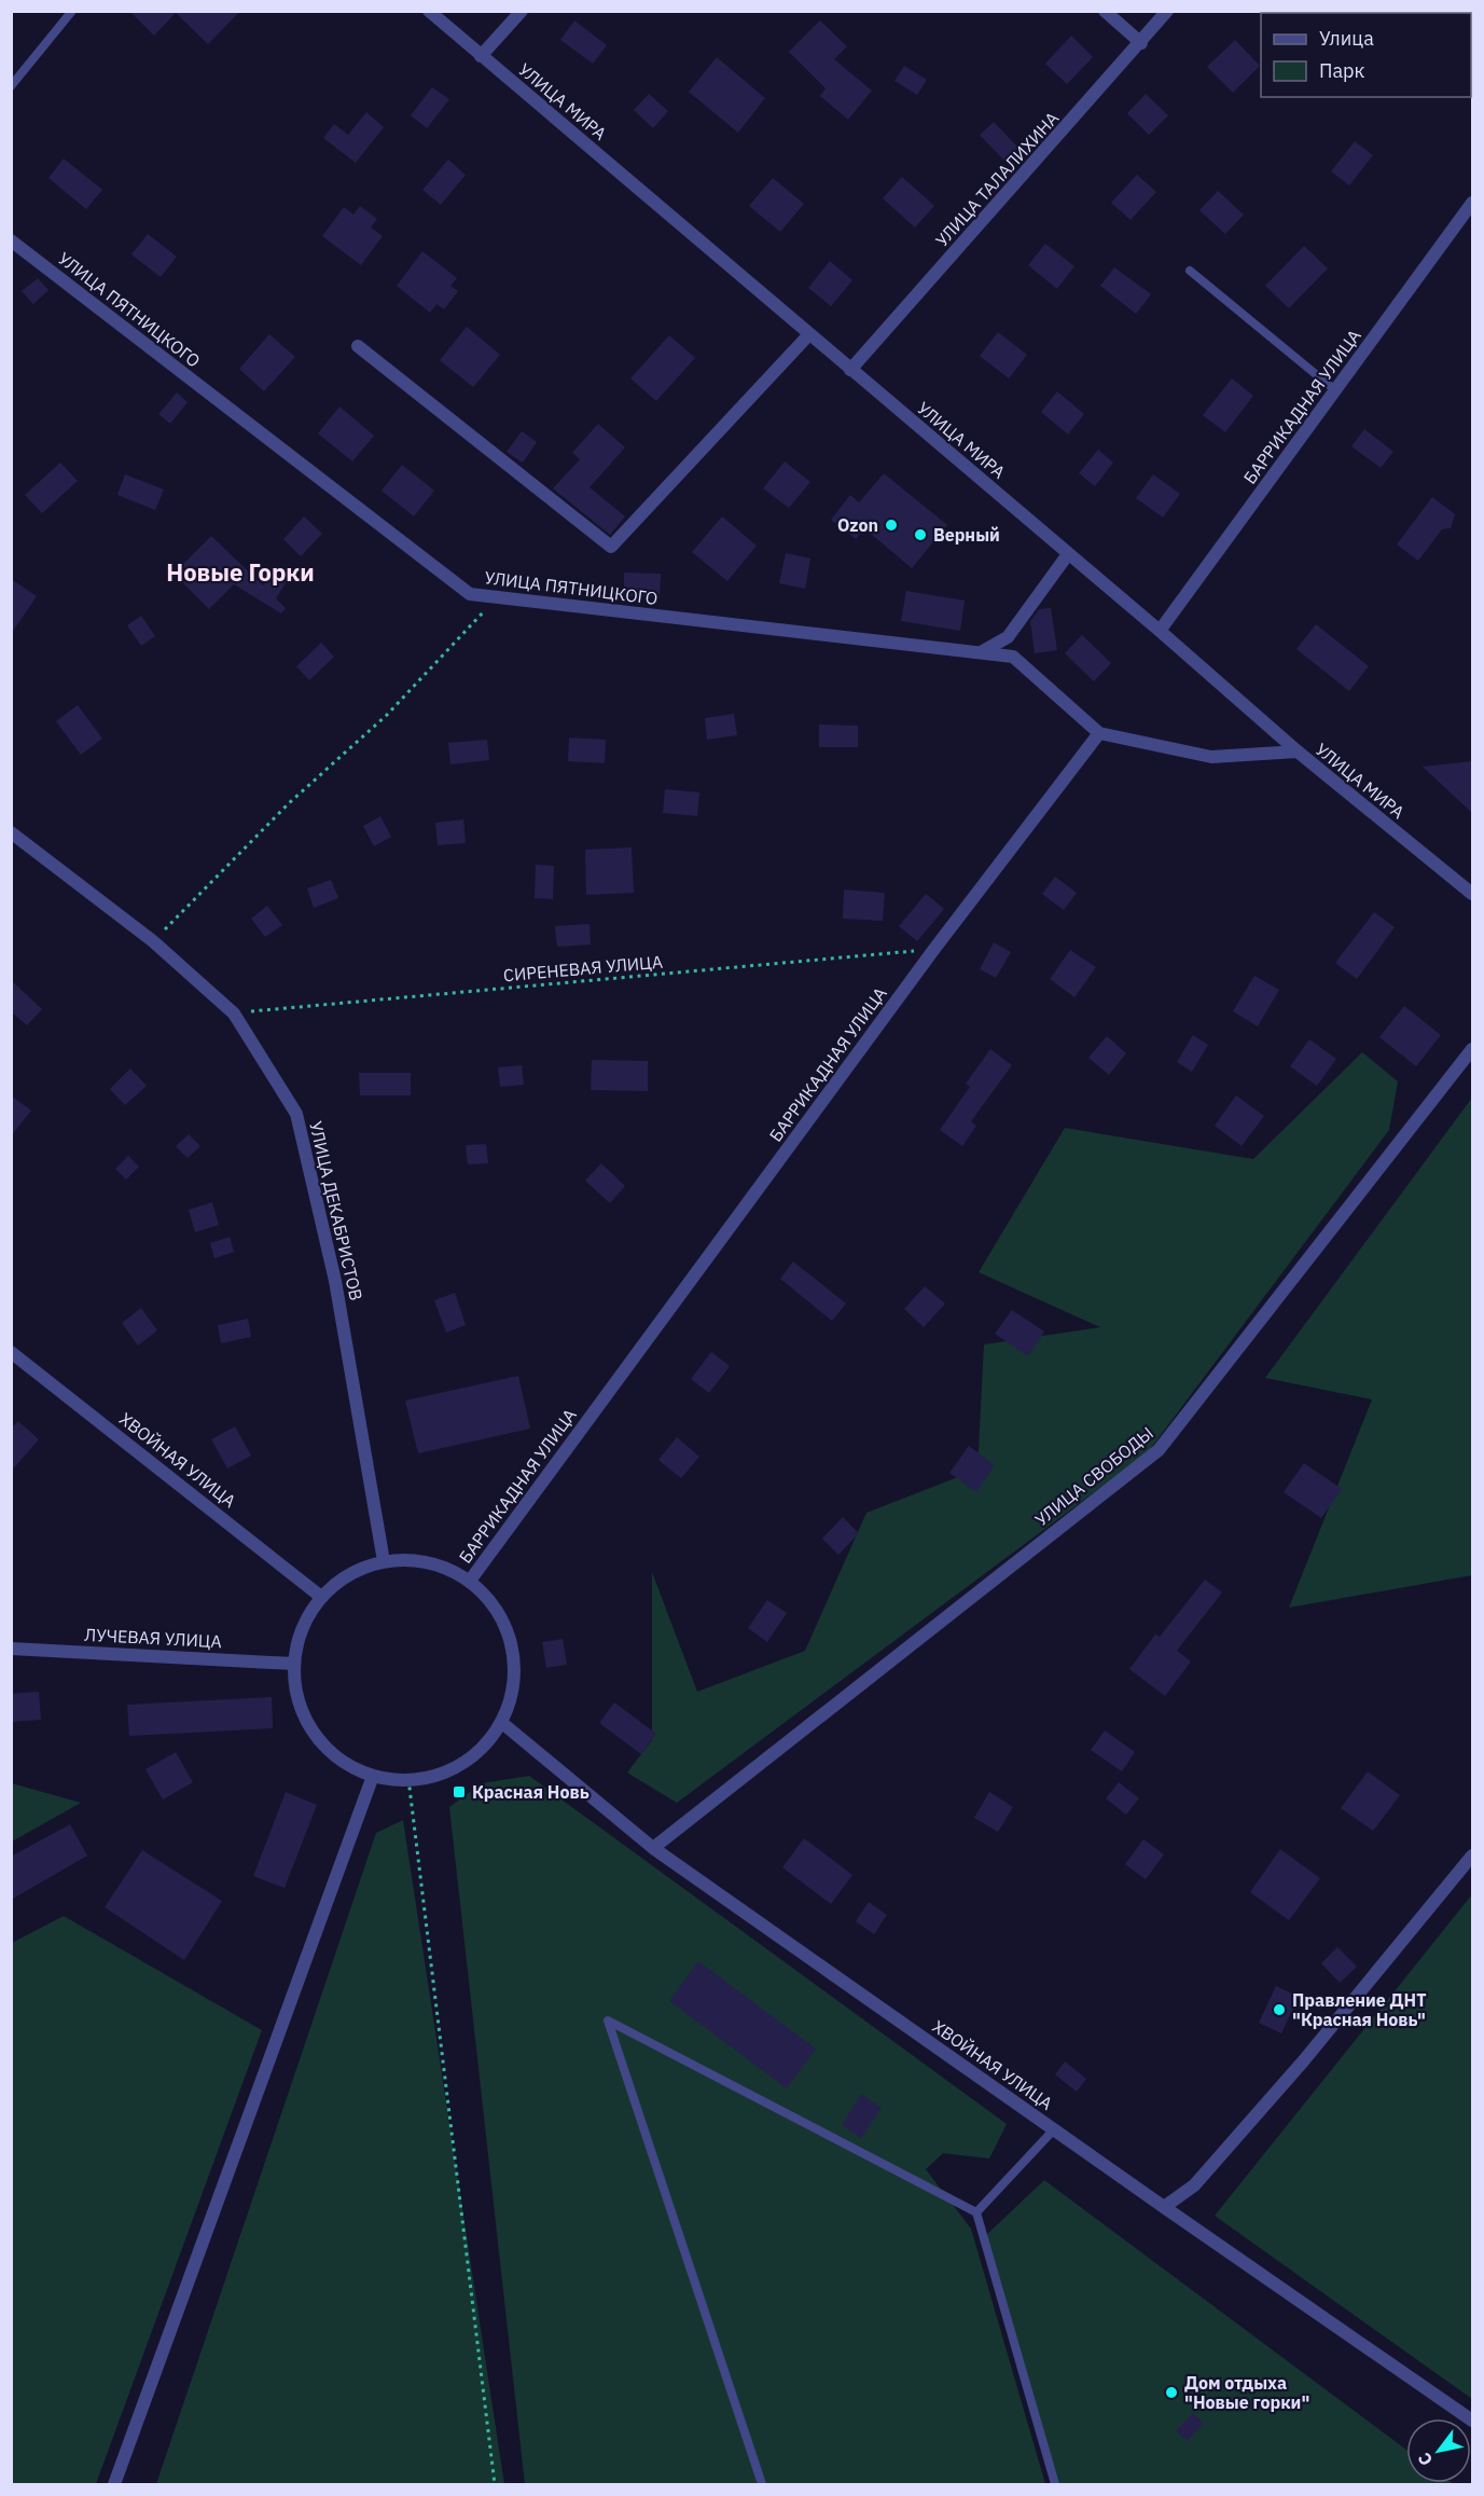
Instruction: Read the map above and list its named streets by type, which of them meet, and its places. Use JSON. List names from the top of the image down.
{
  "streets": {
    "street": [
      "УЛИЦА МИРА",
      "УЛИЦА ТАЛАЛИХИНА",
      "УЛИЦА ПЯТНИЦКОГО",
      "БАРРИКАДНАЯ УЛИЦА",
      "УЛИЦА ДЕКАБРИСТОВ",
      "ХВОЙНАЯ УЛИЦА",
      "УЛИЦА СВОБОДЫ",
      "ЛУЧЕВАЯ УЛИЦА"
    ],
    "path": ["СИРЕНЕВАЯ УЛИЦА"]
  },
  "crossings": [
    ["УЛИЦА МИРА", "УЛИЦА ТАЛАЛИХИНА"],
    ["УЛИЦА МИРА", "БАРРИКАДНАЯ УЛИЦА"],
    ["УЛИЦА ПЯТНИЦКОГО", "БАРРИКАДНАЯ УЛИЦА"],
    ["БАРРИКАДНАЯ УЛИЦА", "СИРЕНЕВАЯ УЛИЦА"],
    ["БАРРИКАДНАЯ УЛИЦА", "УЛИЦА ДЕКАБРИСТОВ"],
    ["БАРРИКАДНАЯ УЛИЦА", "ХВОЙНАЯ УЛИЦА"],
    ["БАРРИКАДНАЯ УЛИЦА", "ЛУЧЕВАЯ УЛИЦА"],
    ["СИРЕНЕВАЯ УЛИЦА", "УЛИЦА ДЕКАБРИСТОВ"],
    ["УЛИЦА ДЕКАБРИСТОВ", "ХВОЙНАЯ УЛИЦА"],
    ["УЛИЦА ДЕКАБРИСТОВ", "ЛУЧЕВАЯ УЛИЦА"],
    ["ХВОЙНАЯ УЛИЦА", "УЛИЦА СВОБОДЫ"],
    ["ХВОЙНАЯ УЛИЦА", "ЛУЧЕВАЯ УЛИЦА"]
  ],
  "districts": ["Новые Горки"],
  "places": {
    "other": [
      "Ozon",
      "Верный",
      "Правление ДНТ \"Красная Новь\"",
      "Дом отдыха \"Новые горки\""
    ],
    "transit": ["Красная Новь"]
  },
  "legend": ["Улица", "Парк"],
  "north": "bottom left"
}
